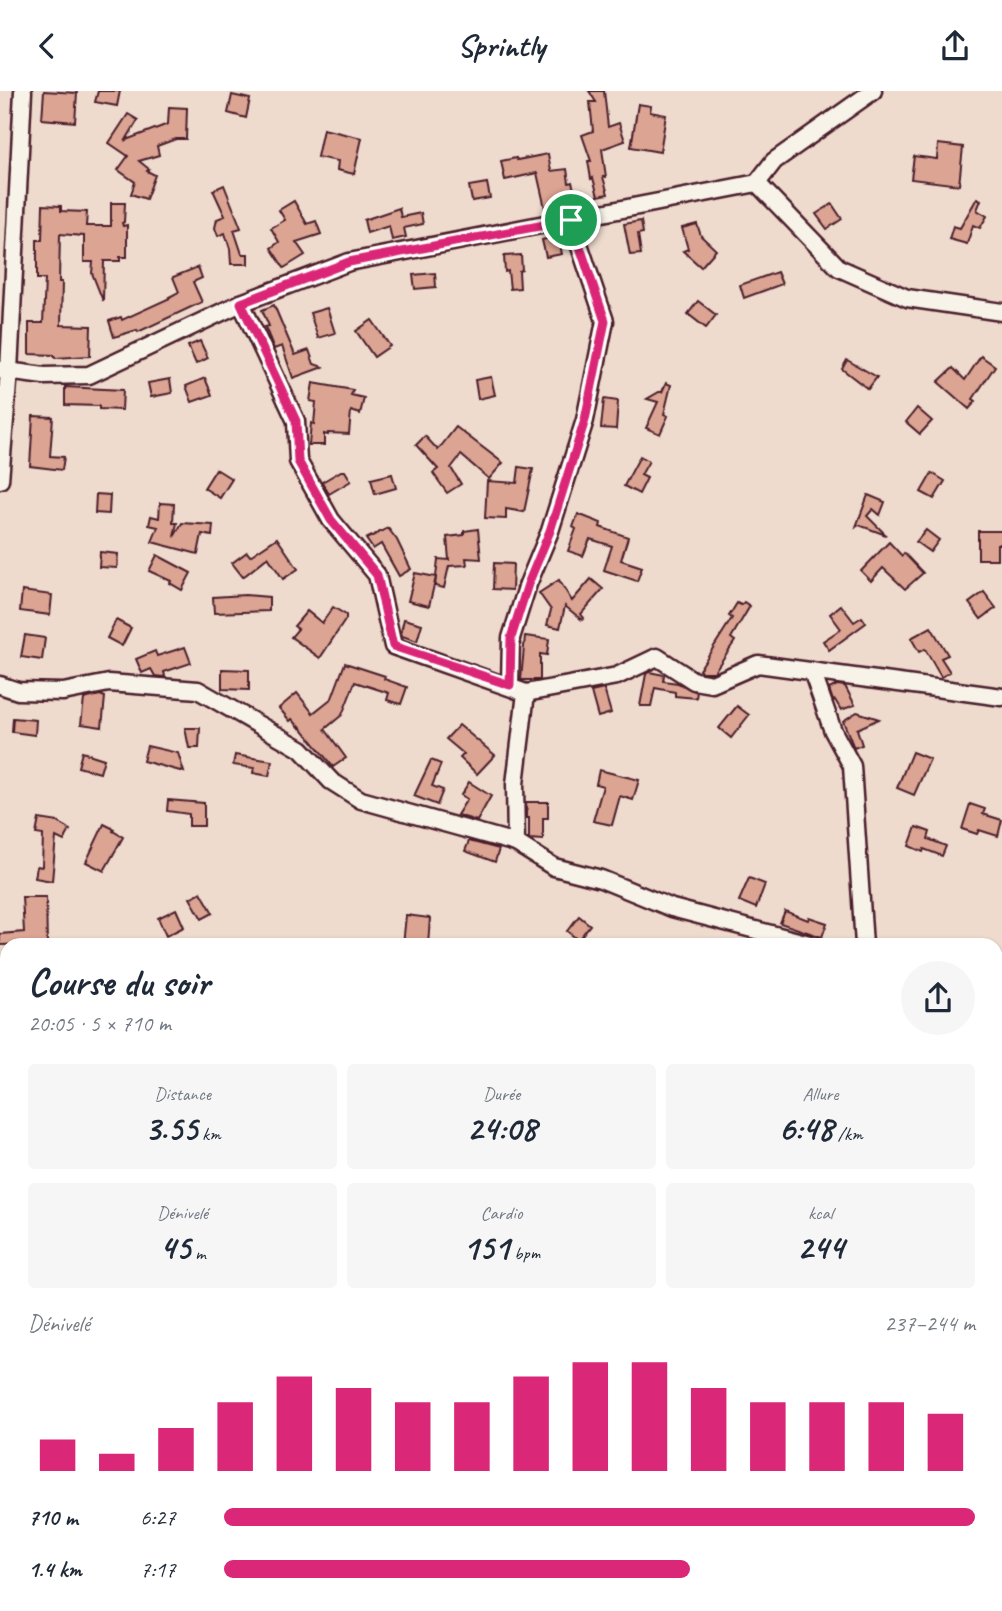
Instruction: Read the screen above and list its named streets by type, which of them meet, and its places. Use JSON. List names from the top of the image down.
{
  "page": {
    "header": "Sprintly",
    "heading": ["Course du soir", "20:05 · 5 × 710 m"],
    "stats": [
      ["Distance", "3.55 km"],
      ["Durée", "24:08"],
      ["Allure", "6:48 /km"],
      ["Dénivelé", "45 m"],
      ["Cardio", "151 bpm"],
      ["kcal", "244"]
    ],
    "chart": ["Dénivelé", "237–244 m"],
    "list": [
      {
        "name": "710 m",
        "note": "6:27"
      },
      {
        "name": "1.4 km",
        "note": "7:17"
      }
    ]
  }
}
